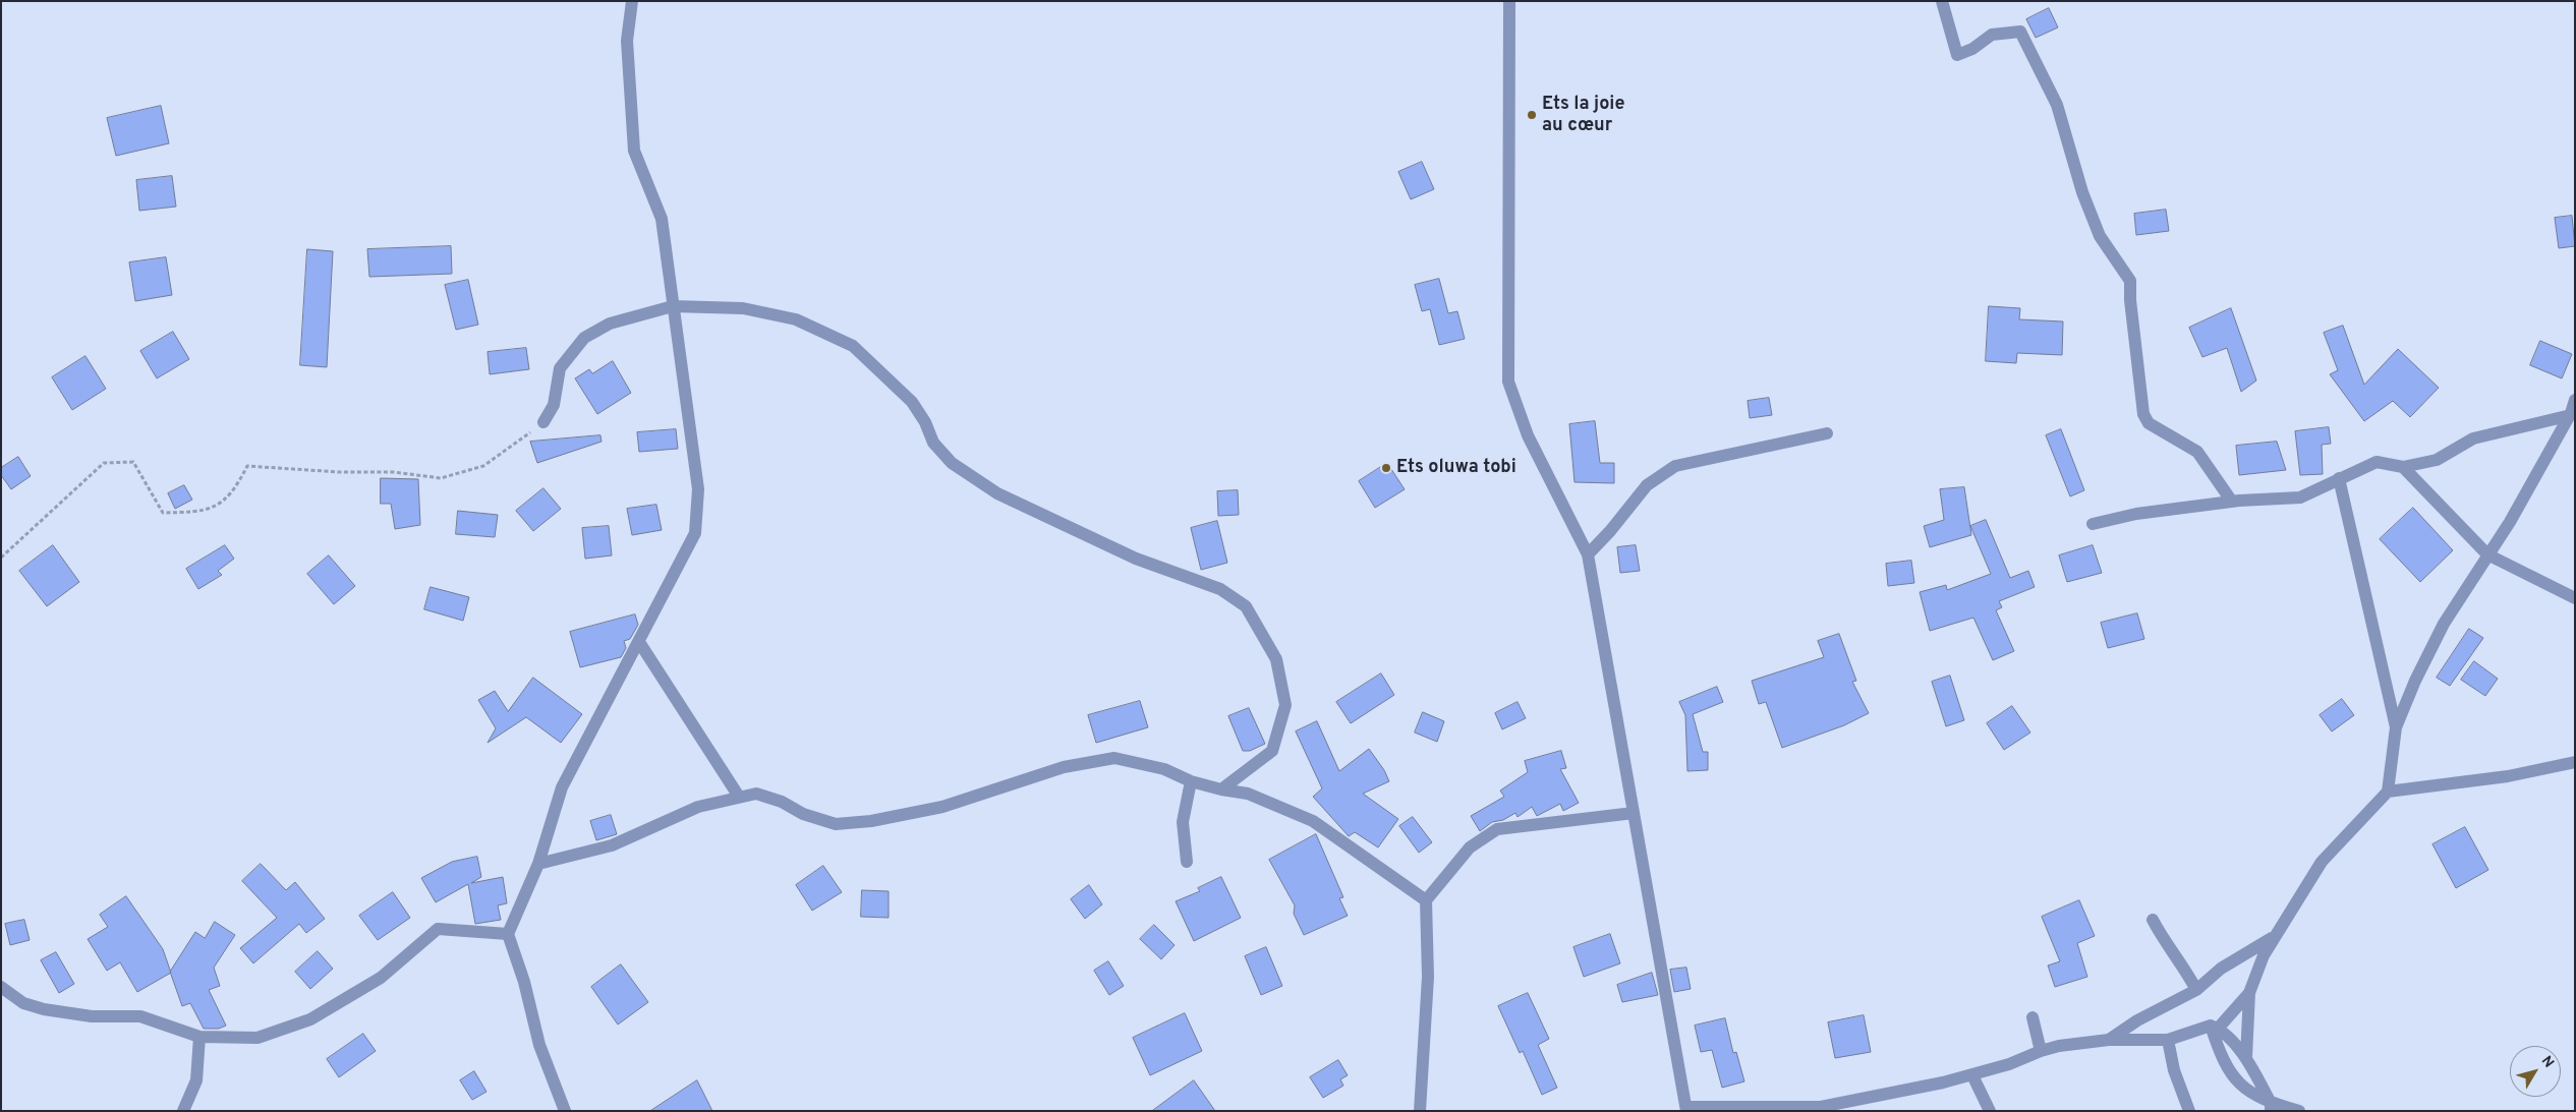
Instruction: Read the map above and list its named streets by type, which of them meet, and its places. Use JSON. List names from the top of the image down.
{
  "places": ["Ets la joie au cœur", "Ets oluwa tobi"],
  "north": "top right"
}
